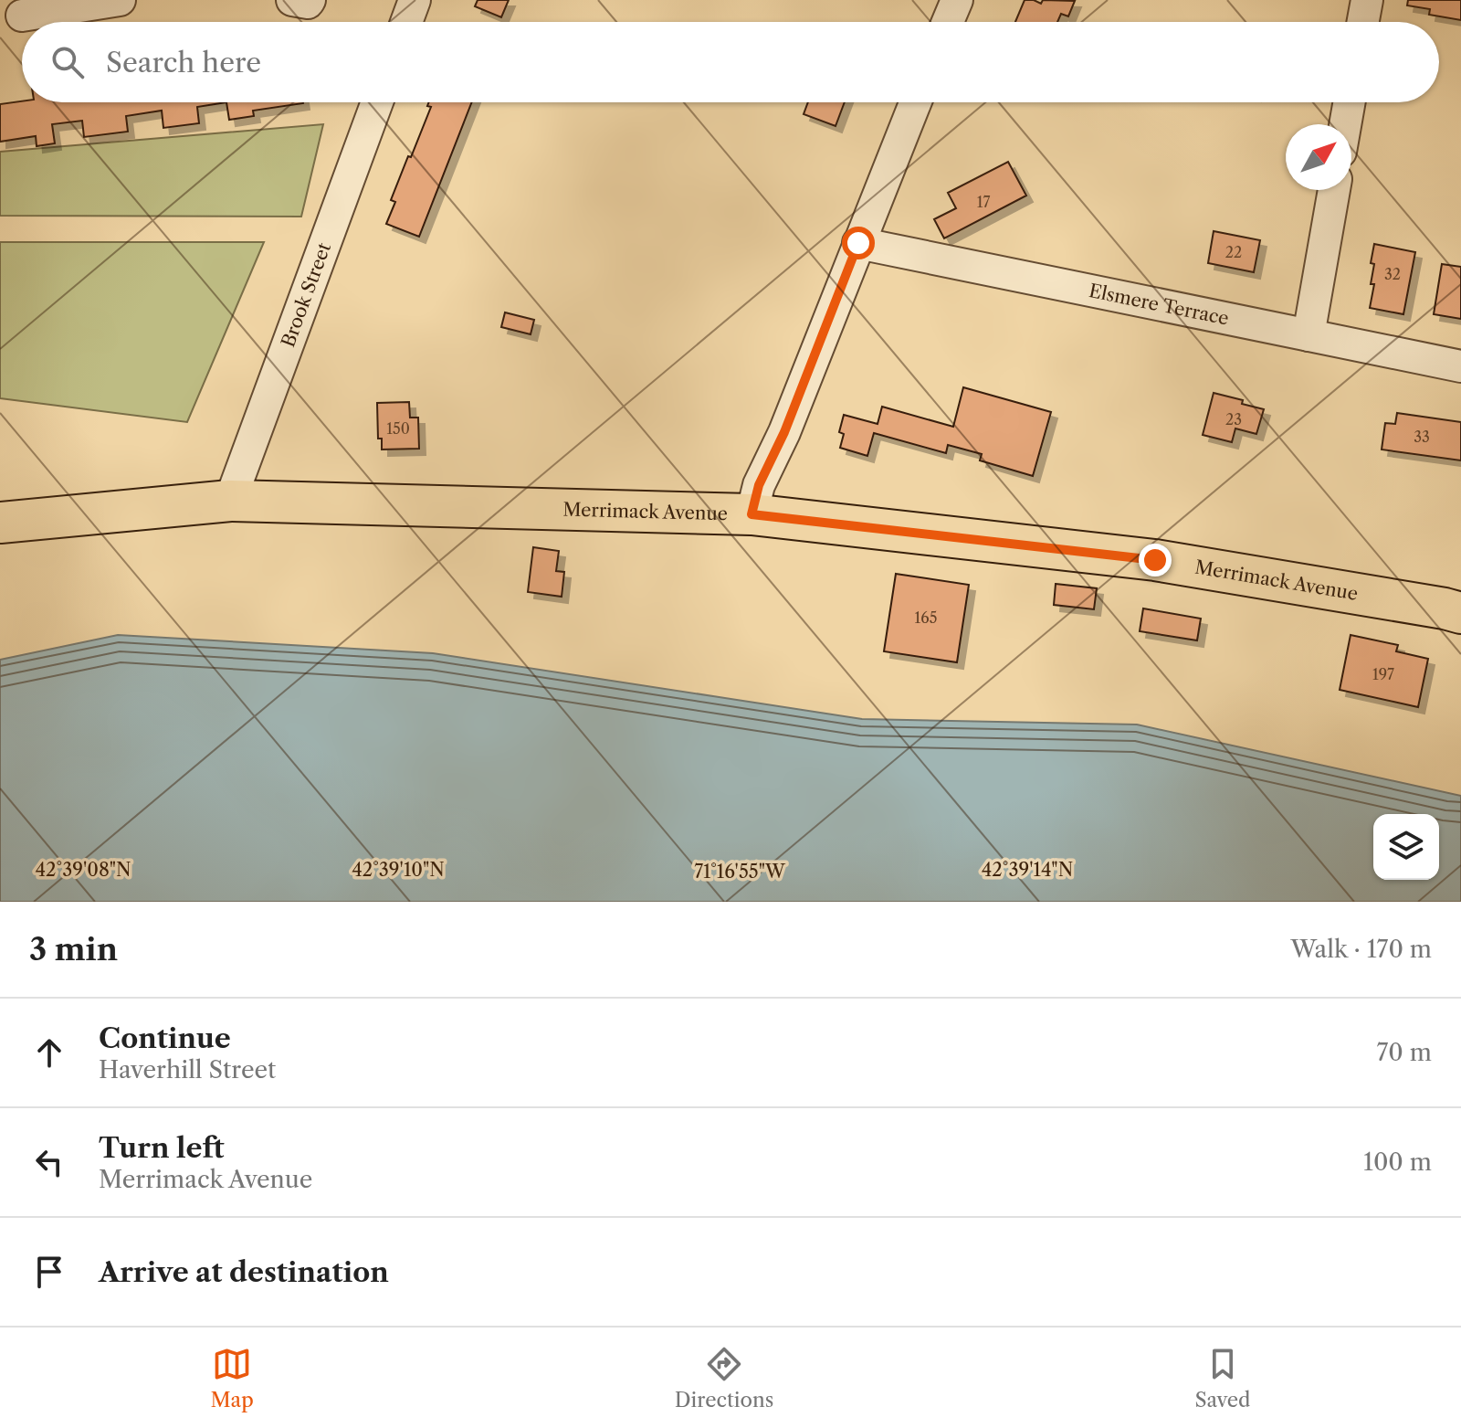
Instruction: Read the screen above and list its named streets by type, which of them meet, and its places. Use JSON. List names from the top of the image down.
{
  "streets": {
    "main road": ["Merrimack Avenue"],
    "street": ["Brook Street", "Elsmere Terrace"]
  },
  "crossings": [
    ["Brook Street", "Merrimack Avenue"]
  ],
  "house_numbers": [
    "17",
    "22",
    "32",
    "23",
    "150",
    "33",
    "165",
    "197"
  ],
  "north": "top right",
  "page": {
    "search": "Search here",
    "heading": ["3 min", "Walk · 170 m"],
    "list": [
      ["Continue", "Haverhill Street", "70 m"],
      ["Turn left", "Merrimack Avenue", "100 m"],
      "Arrive at destination"
    ],
    "nav": ["Map", "Directions", "Saved"]
  },
  "coordinates": [
    "42°39'08\"N",
    "42°39'10\"N",
    "42°39'14\"N",
    "71°16'55\"W"
  ]
}
